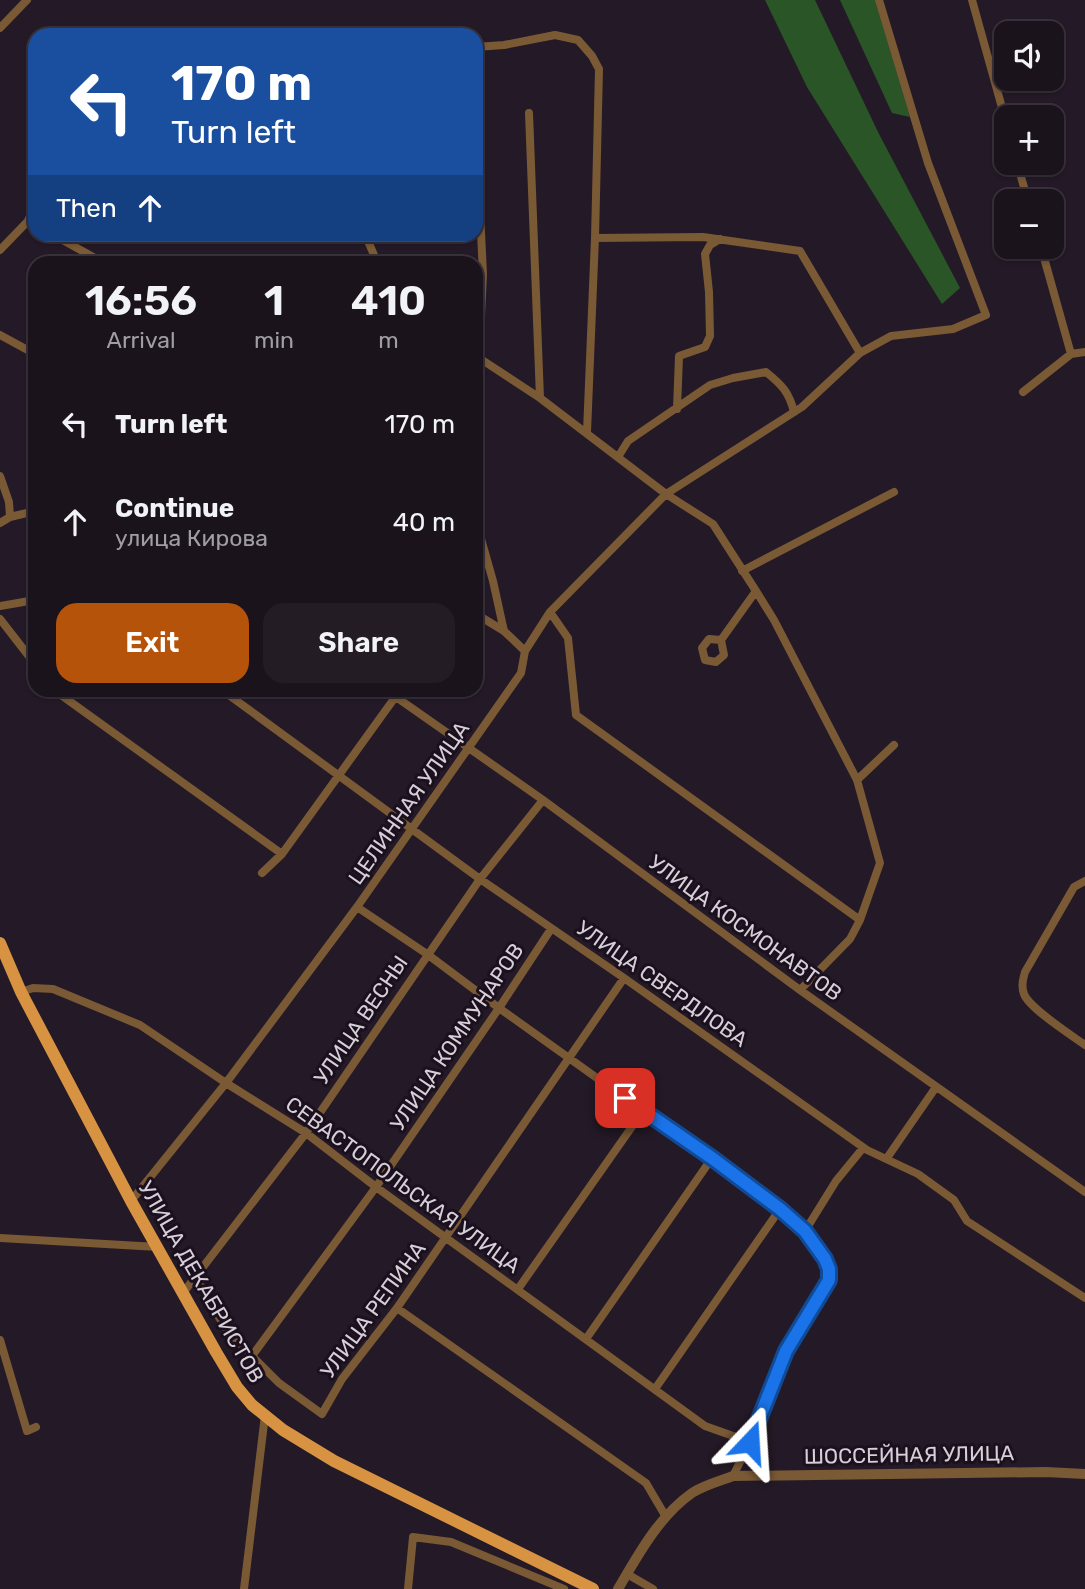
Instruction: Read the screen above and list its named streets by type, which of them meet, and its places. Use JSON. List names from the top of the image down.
{
  "streets": {
    "main road": ["УЛИЦА ДЕКАБРИСТОВ"],
    "street": [
      "ЦЕЛИННАЯ УЛИЦА",
      "УЛИЦА КОСМОНАВТОВ",
      "УЛИЦА СВЕРДЛОВА",
      "УЛИЦА ВЕСНЫ",
      "УЛИЦА КОММУНАРОВ",
      "СЕВАСТОПОЛЬСКАЯ УЛИЦА",
      "УЛИЦА РЕПИНА",
      "ШОССЕЙНАЯ УЛИЦА"
    ]
  },
  "crossings": [
    ["ЦЕЛИННАЯ УЛИЦА", "УЛИЦА КОСМОНАВТОВ"],
    ["ЦЕЛИННАЯ УЛИЦА", "УЛИЦА СВЕРДЛОВА"],
    ["ЦЕЛИННАЯ УЛИЦА", "СЕВАСТОПОЛЬСКАЯ УЛИЦА"],
    ["ЦЕЛИННАЯ УЛИЦА", "УЛИЦА ДЕКАБРИСТОВ"],
    ["УЛИЦА КОСМОНАВТОВ", "УЛИЦА ВЕСНЫ"],
    ["УЛИЦА СВЕРДЛОВА", "УЛИЦА ВЕСНЫ"],
    ["УЛИЦА СВЕРДЛОВА", "УЛИЦА КОММУНАРОВ"],
    ["УЛИЦА СВЕРДЛОВА", "УЛИЦА РЕПИНА"],
    ["УЛИЦА ВЕСНЫ", "СЕВАСТОПОЛЬСКАЯ УЛИЦА"],
    ["УЛИЦА ВЕСНЫ", "УЛИЦА ДЕКАБРИСТОВ"],
    ["УЛИЦА КОММУНАРОВ", "СЕВАСТОПОЛЬСКАЯ УЛИЦА"],
    ["УЛИЦА КОММУНАРОВ", "УЛИЦА РЕПИНА"],
    ["СЕВАСТОПОЛЬСКАЯ УЛИЦА", "УЛИЦА ДЕКАБРИСТОВ"],
    ["СЕВАСТОПОЛЬСКАЯ УЛИЦА", "УЛИЦА РЕПИНА"]
  ],
  "page": {
    "map_buttons": ["+", "−"],
    "turn": ["170 m", "Turn left"],
    "then": "Then",
    "eta": [
      "16:56",
      "Arrival",
      "1",
      "min",
      "410",
      "m"
    ],
    "list": [
      {
        "name": "Turn left",
        "value": "170 m"
      },
      {
        "name": "Continue",
        "note": "улица Кирова",
        "value": "40 m"
      }
    ],
    "buttons": ["Exit", "Share"]
  }
}
